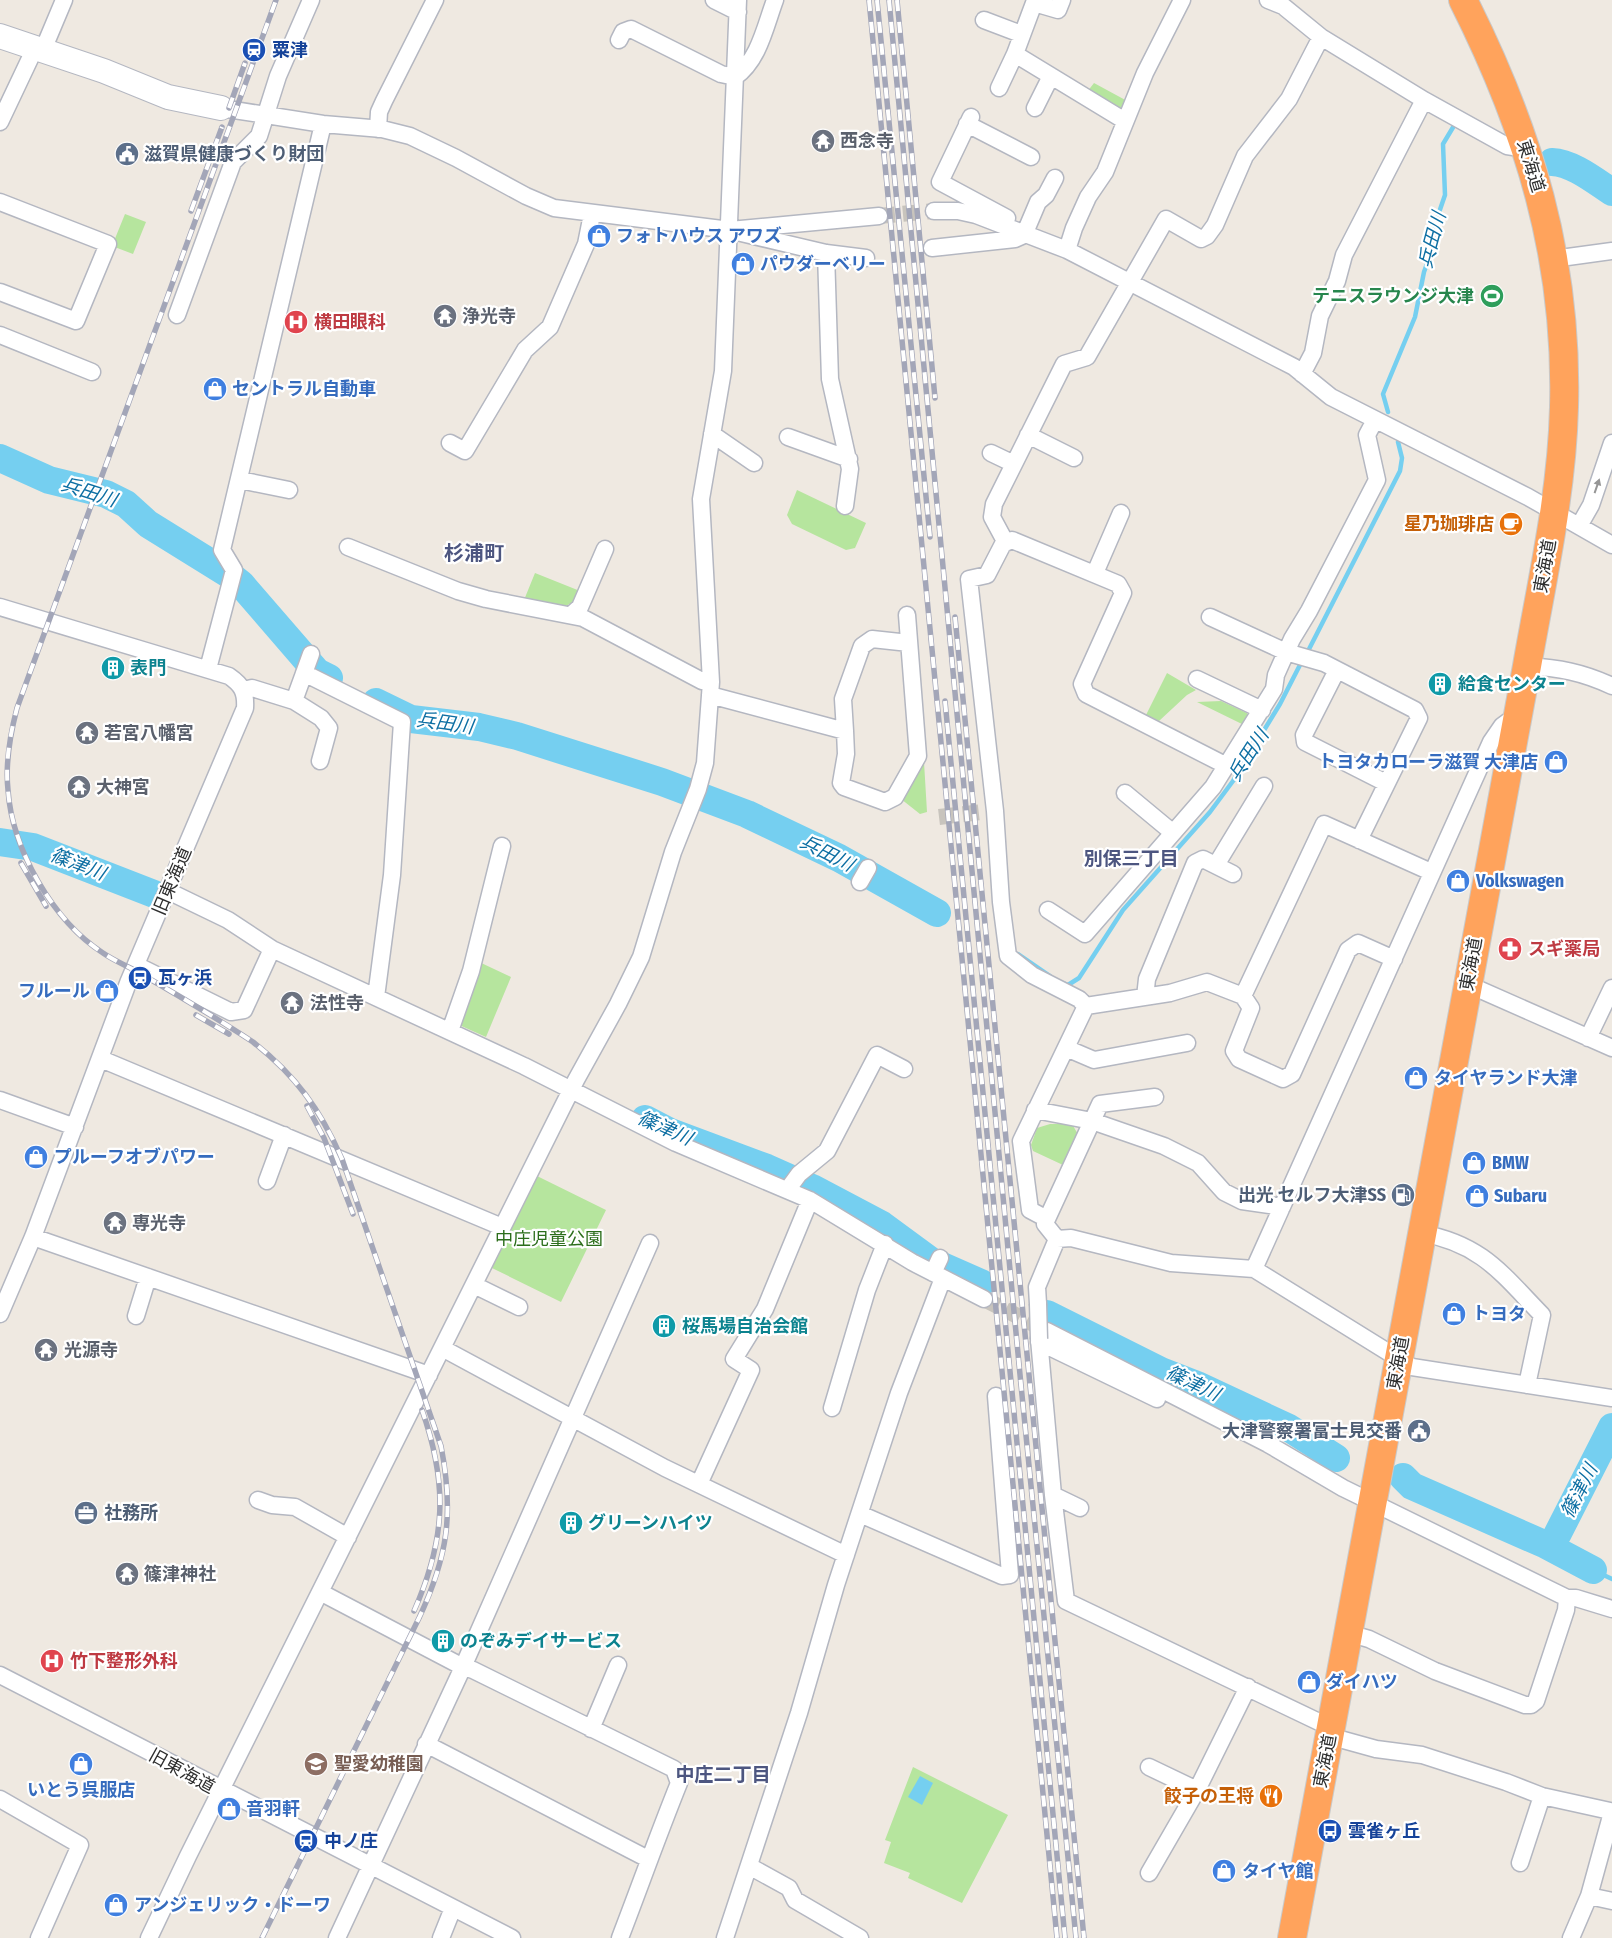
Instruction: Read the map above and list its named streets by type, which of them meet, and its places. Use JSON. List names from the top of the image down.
{
  "streets": {
    "highway": ["東海道"],
    "street": ["旧東海道"]
  },
  "districts": ["杉浦町", "別保三丁目", "中庄二丁目"],
  "water": ["兵田川", "篠津川"],
  "parks": ["中庄児童公園"],
  "places": {
    "station": ["粟津", "瓦ヶ浜", "中ノ庄"],
    "temple": [
      "西念寺",
      "浄光寺",
      "若宮八幡宮",
      "大神宮",
      "法性寺",
      "専光寺",
      "光源寺",
      "篠津神社"
    ],
    "public building": ["滋賀県健康づくり財団", "大津警察署富士見交番"],
    "shop": [
      "フォトハウス アワズ",
      "パウダーベリー",
      "セントラル自動車",
      "トヨタカローラ滋賀 大津店",
      "Volkswagen",
      "フルール",
      "タイヤランド大津",
      "プルーフオブパワー",
      "BMW",
      "Subaru",
      "トヨタ",
      "ダイハツ",
      "いとう呉服店",
      "音羽軒",
      "タイヤ館",
      "アンジェリック・ドーワ"
    ],
    "sports": ["テニスラウンジ大津"],
    "hospital": ["横田眼科", "竹下整形外科"],
    "cafe": ["星乃珈琲店"],
    "building": [
      "表門",
      "給食センター",
      "桜馬場自治会館",
      "グリーンハイツ",
      "のぞみデイサービス"
    ],
    "pharmacy": ["スギ薬局"],
    "fuel station": ["出光 セルフ大津SS"],
    "office": ["社務所"],
    "school or university": ["聖愛幼稚園"],
    "restaurant": ["餃子の王将"],
    "bus stop": ["雲雀ヶ丘"]
  }
}
